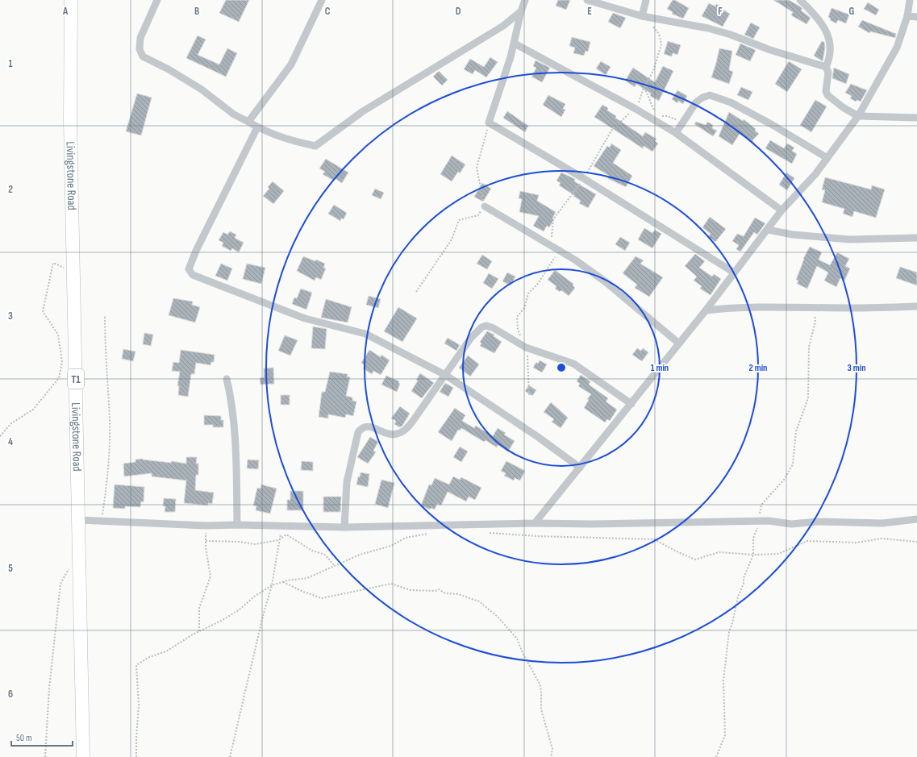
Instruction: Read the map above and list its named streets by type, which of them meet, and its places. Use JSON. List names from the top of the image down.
{
  "streets": {
    "highway": ["Livingstone Road", "T1"]
  },
  "scale_bar": "50 m",
  "grid": {
    "columns": [
      "A",
      "B",
      "C",
      "D",
      "E",
      "F",
      "G"
    ],
    "rows": [
      "1",
      "2",
      "3",
      "4",
      "5",
      "6"
    ]
  },
  "rings": ["1 min", "2 min", "3 min"]
}
